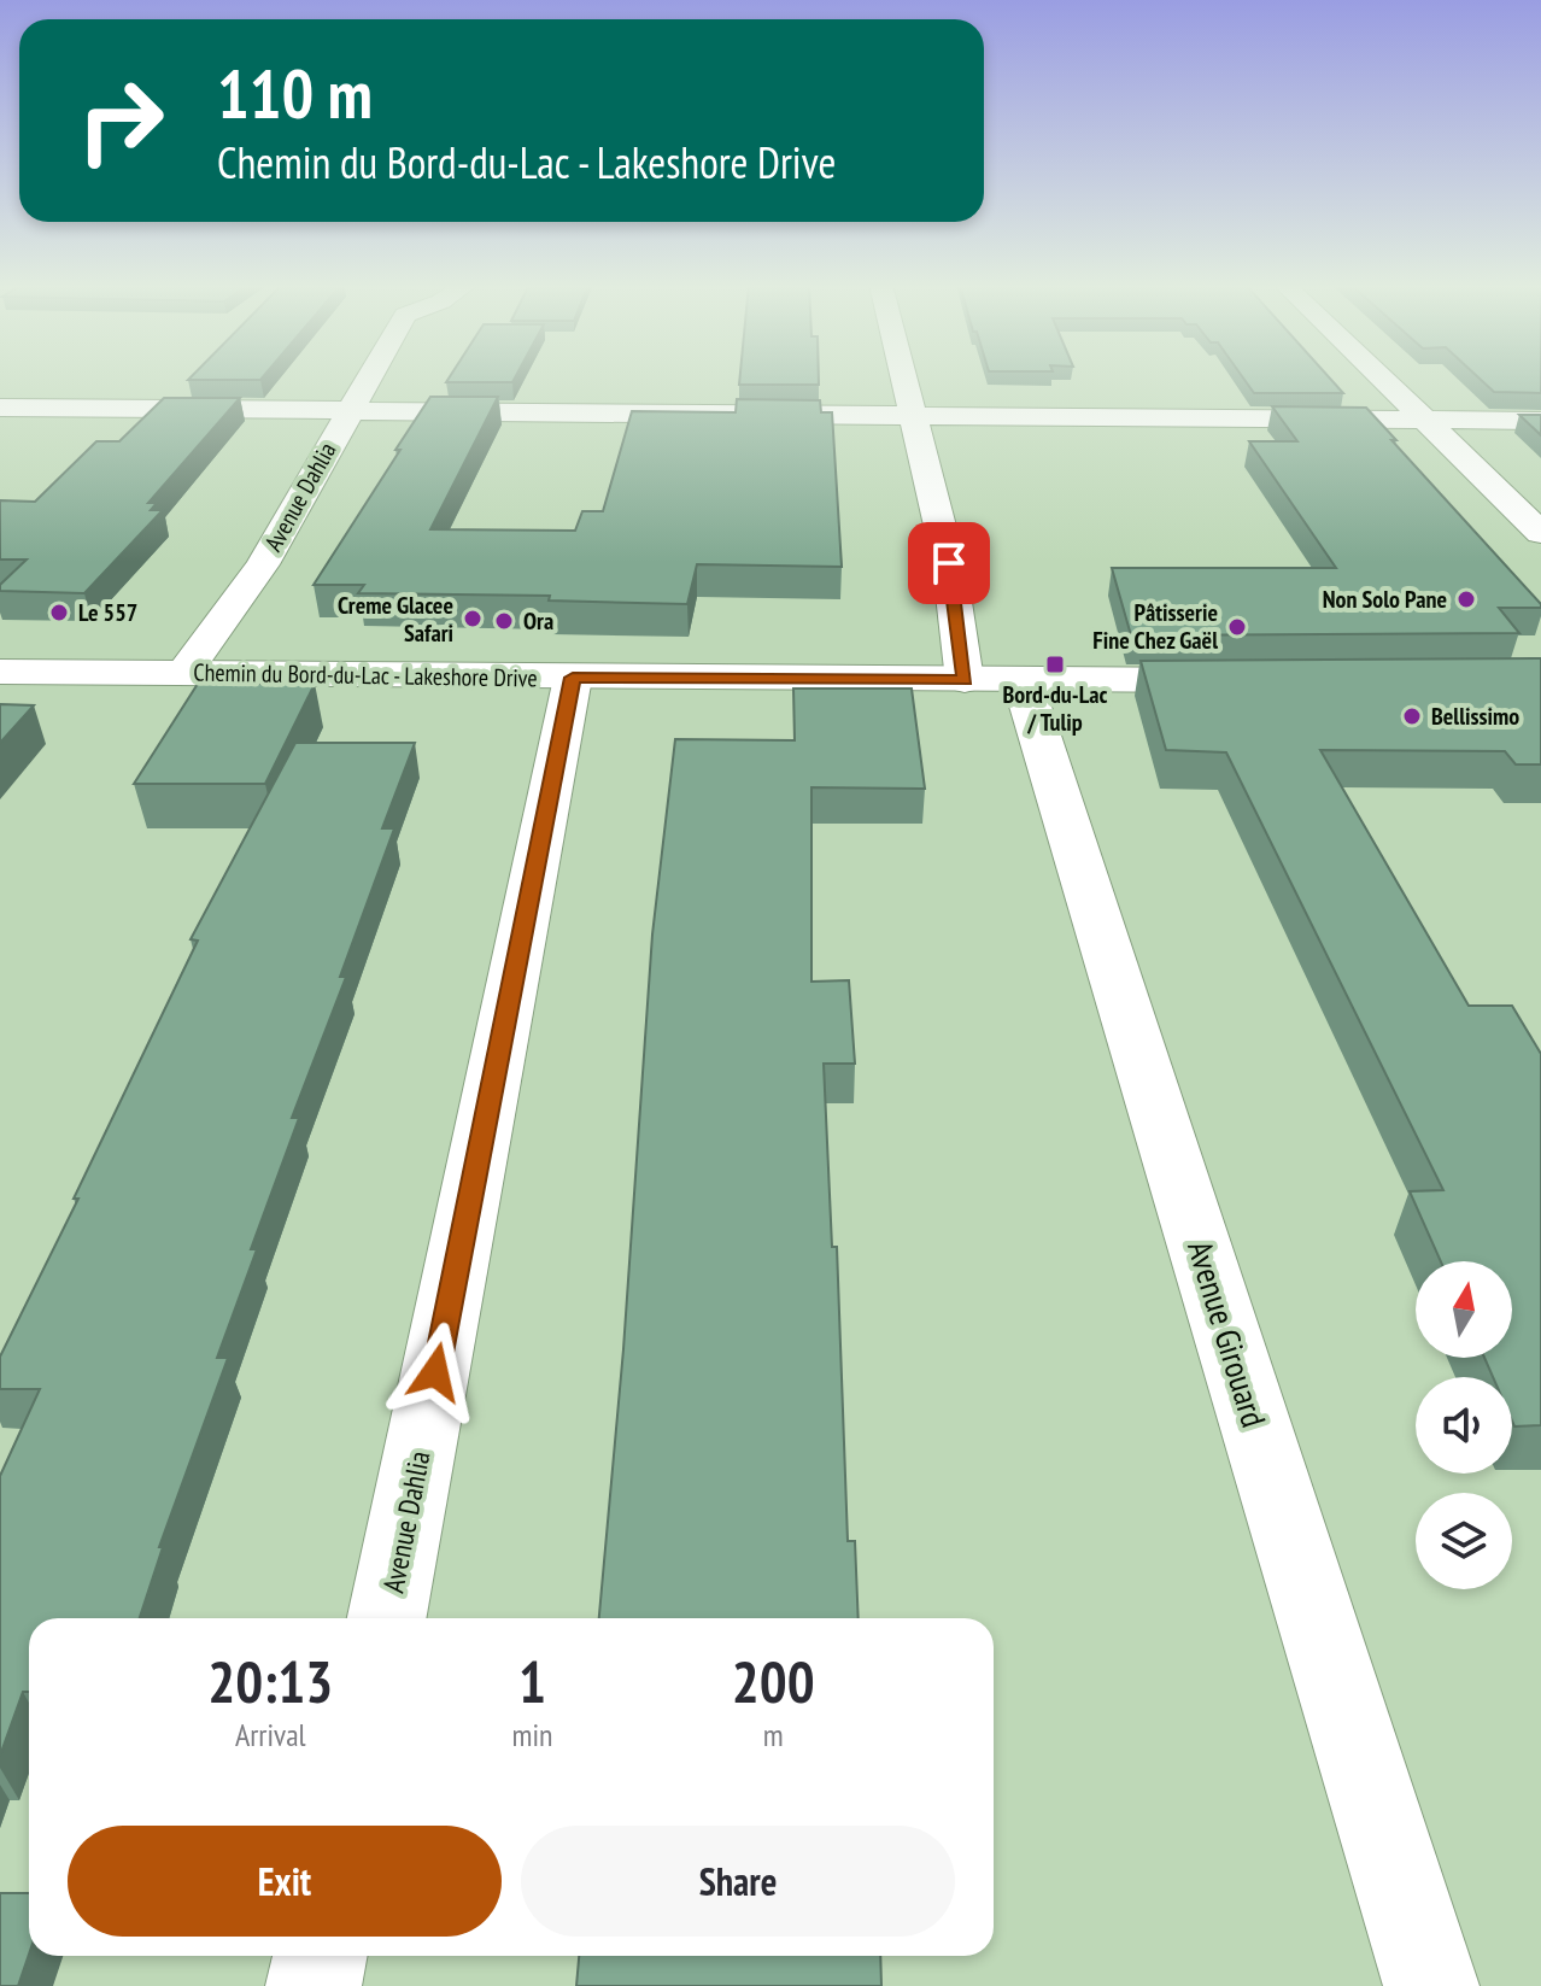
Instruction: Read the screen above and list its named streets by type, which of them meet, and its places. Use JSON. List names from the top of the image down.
{
  "streets": {
    "street": ["Avenue Dahlia", "Chemin du Bord-du-Lac - Lakeshore Drive", "Avenue Girouard"]
  },
  "crossings": [
    ["Avenue Dahlia", "Chemin du Bord-du-Lac - Lakeshore Drive"],
    ["Chemin du Bord-du-Lac - Lakeshore Drive", "Avenue Girouard"]
  ],
  "places": {
    "other": [
      "Non Solo Pane",
      "Le 557",
      "Creme Glacee Safari",
      "Ora",
      "Pâtisserie Fine Chez Gaël",
      "Bellissimo"
    ],
    "transit": ["Bord-du-Lac / Tulip"]
  },
  "north": "top",
  "page": {
    "turn": ["110 m", "Chemin du Bord-du-Lac - Lakeshore Drive"],
    "eta": [
      "20:13",
      "Arrival",
      "1",
      "min",
      "200",
      "m"
    ],
    "buttons": ["Exit", "Share"]
  }
}
